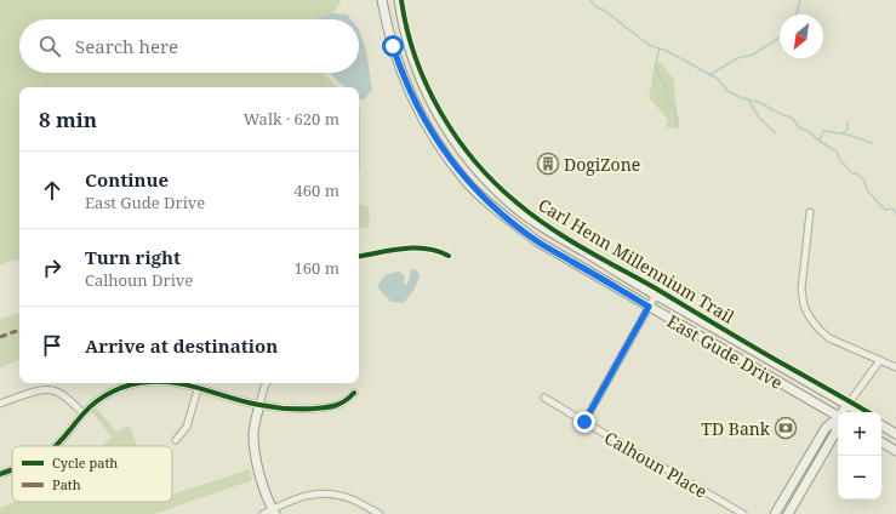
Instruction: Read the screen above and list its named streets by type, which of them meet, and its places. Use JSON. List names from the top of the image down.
{
  "streets": {
    "main road": ["East Gude Drive"],
    "street": ["Calhoun Place"],
    "cycle path": ["Carl Henn Millennium Trail"]
  },
  "places": {
    "building": ["DogiZone"],
    "bank": ["TD Bank"]
  },
  "legend": ["Cycle path", "Path"],
  "north": "bottom left",
  "page": {
    "search": "Search here",
    "heading": ["8 min", "Walk · 620 m"],
    "list": [
      ["Continue", "East Gude Drive", "460 m"],
      ["Turn right", "Calhoun Drive", "160 m"],
      "Arrive at destination"
    ],
    "map_buttons": ["+", "−"]
  }
}
